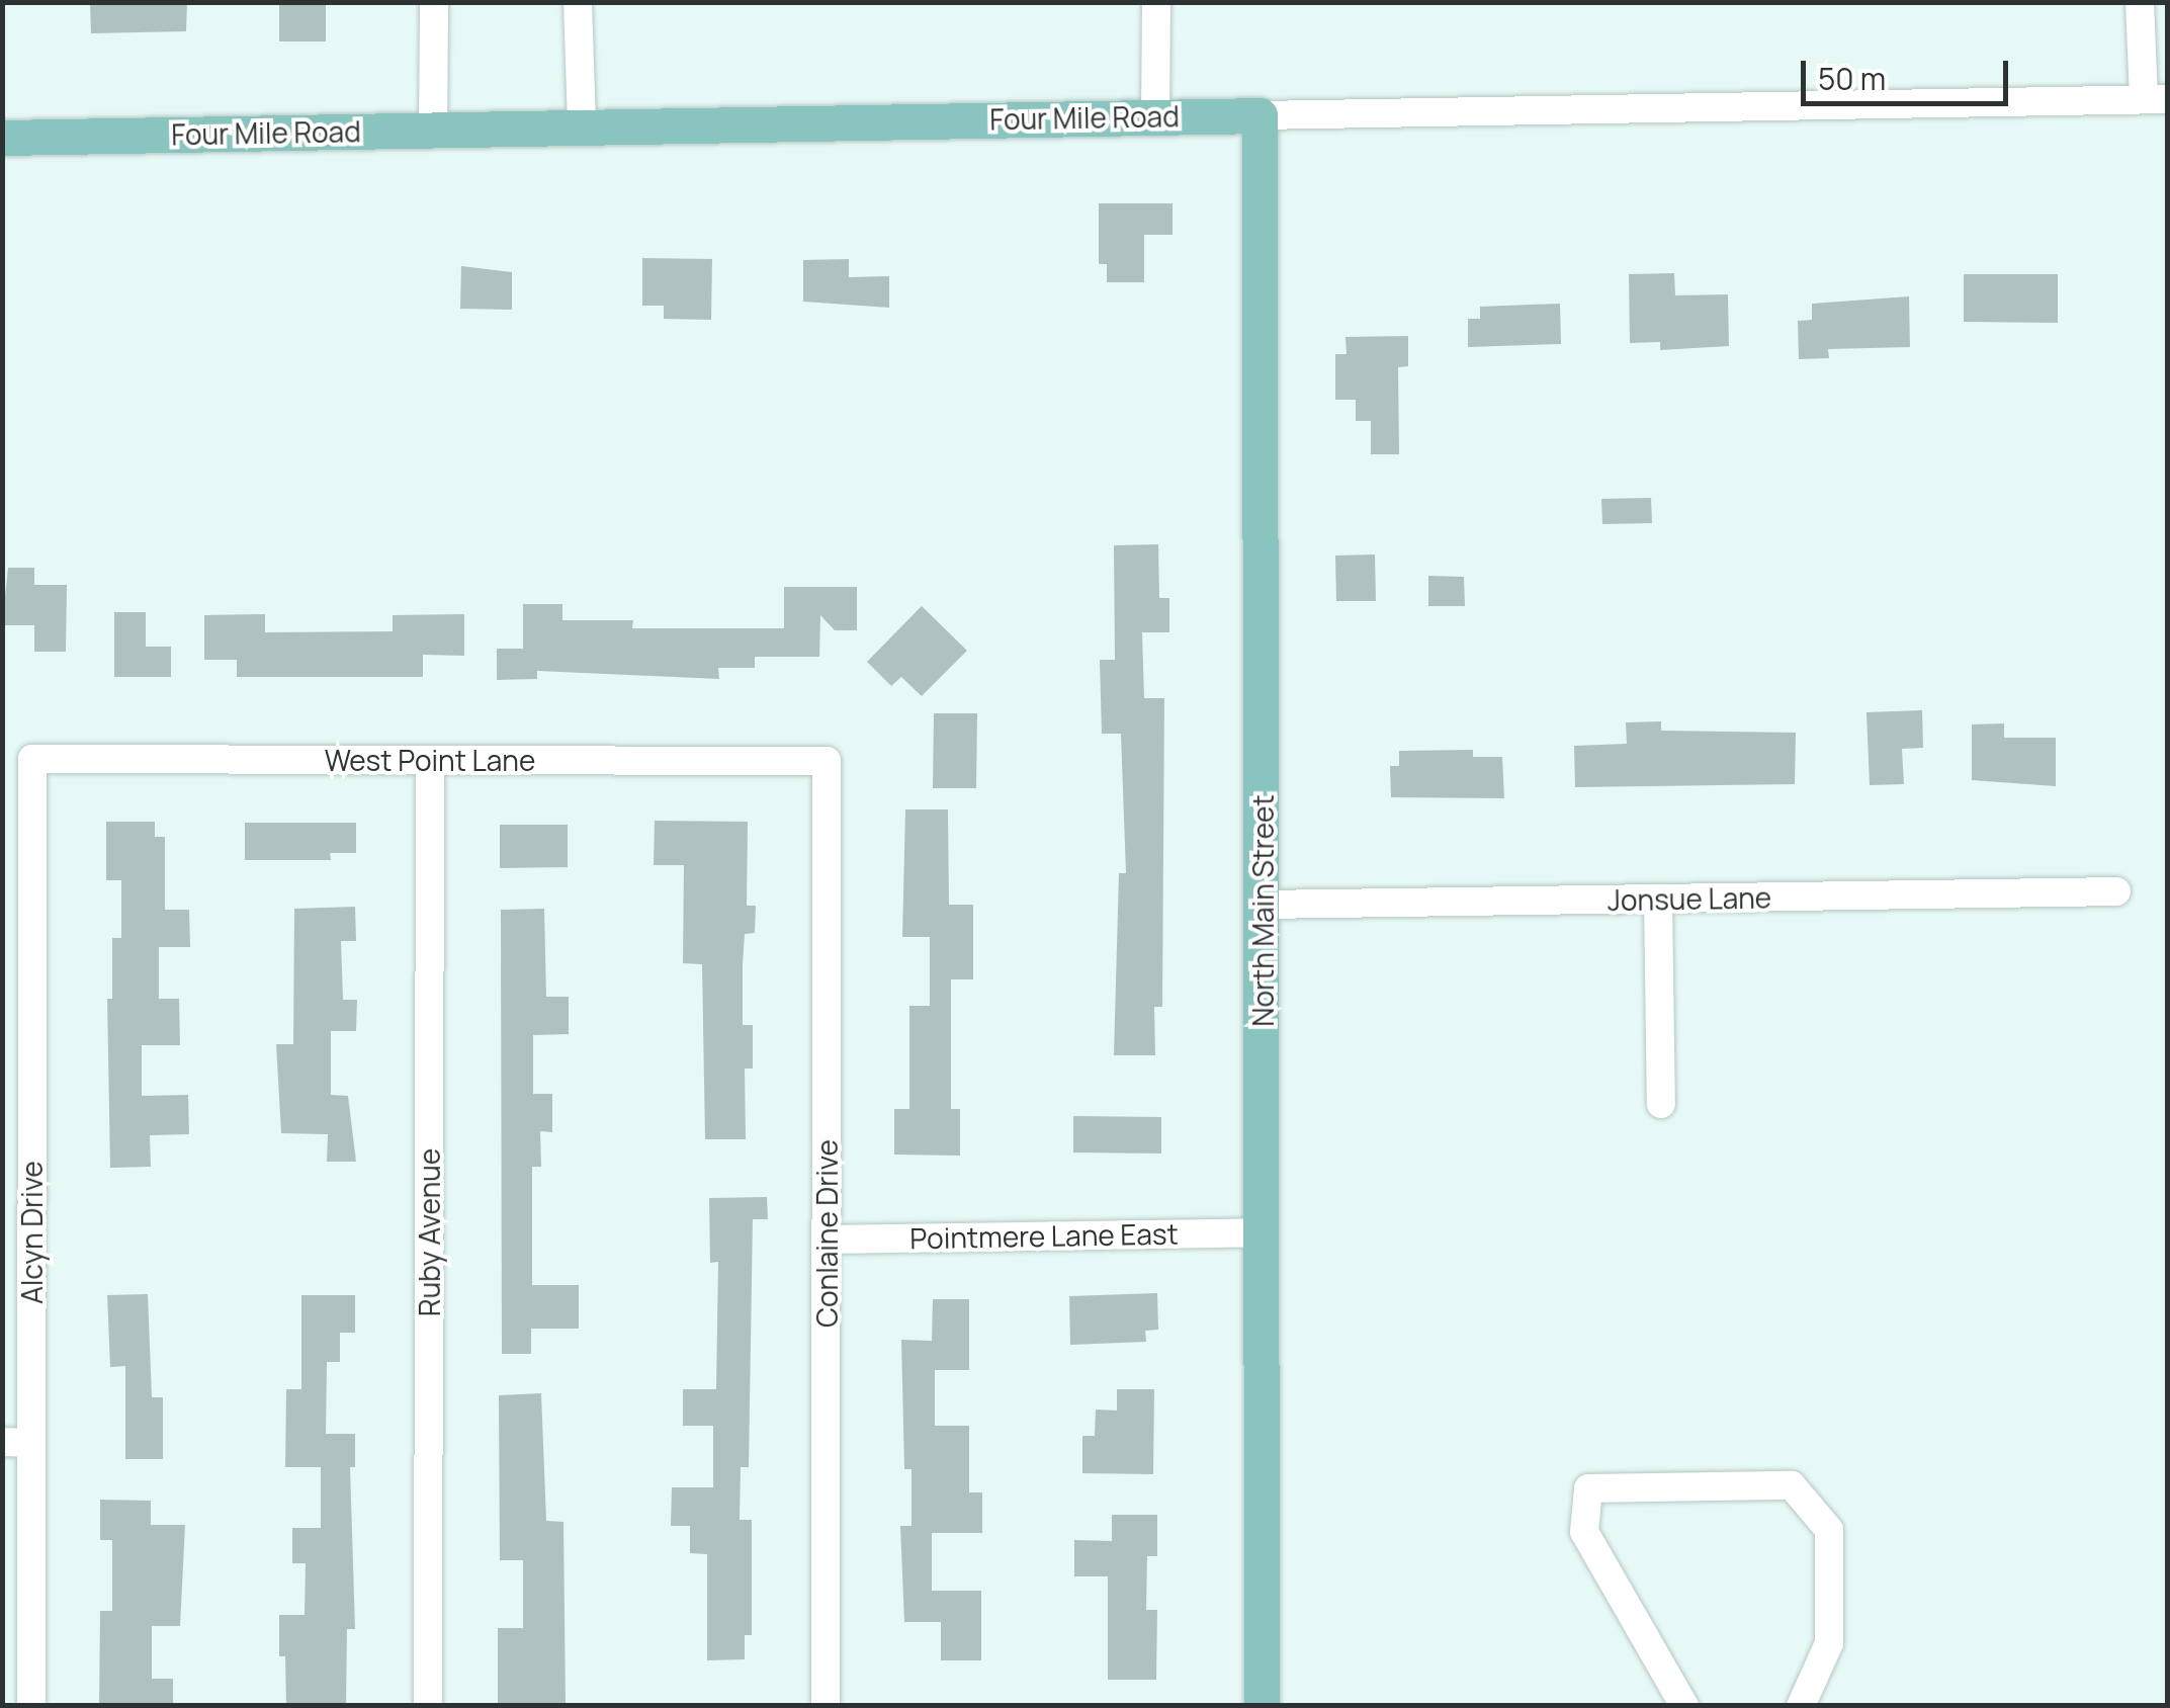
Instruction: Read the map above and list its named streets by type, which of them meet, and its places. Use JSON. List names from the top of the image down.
{
  "streets": {
    "main road": ["Four Mile Road", "North Main Street"],
    "street": [
      "West Point Lane",
      "Jonsue Lane",
      "Alcyn Drive",
      "Ruby Avenue",
      "Conlaine Drive",
      "Pointmere Lane East"
    ]
  },
  "crossings": [
    ["Four Mile Road", "North Main Street"],
    ["West Point Lane", "Alcyn Drive"],
    ["West Point Lane", "Ruby Avenue"],
    ["West Point Lane", "Conlaine Drive"],
    ["Jonsue Lane", "North Main Street"],
    ["North Main Street", "Pointmere Lane East"],
    ["Conlaine Drive", "Pointmere Lane East"]
  ],
  "scale_bar": "50 m"
}
